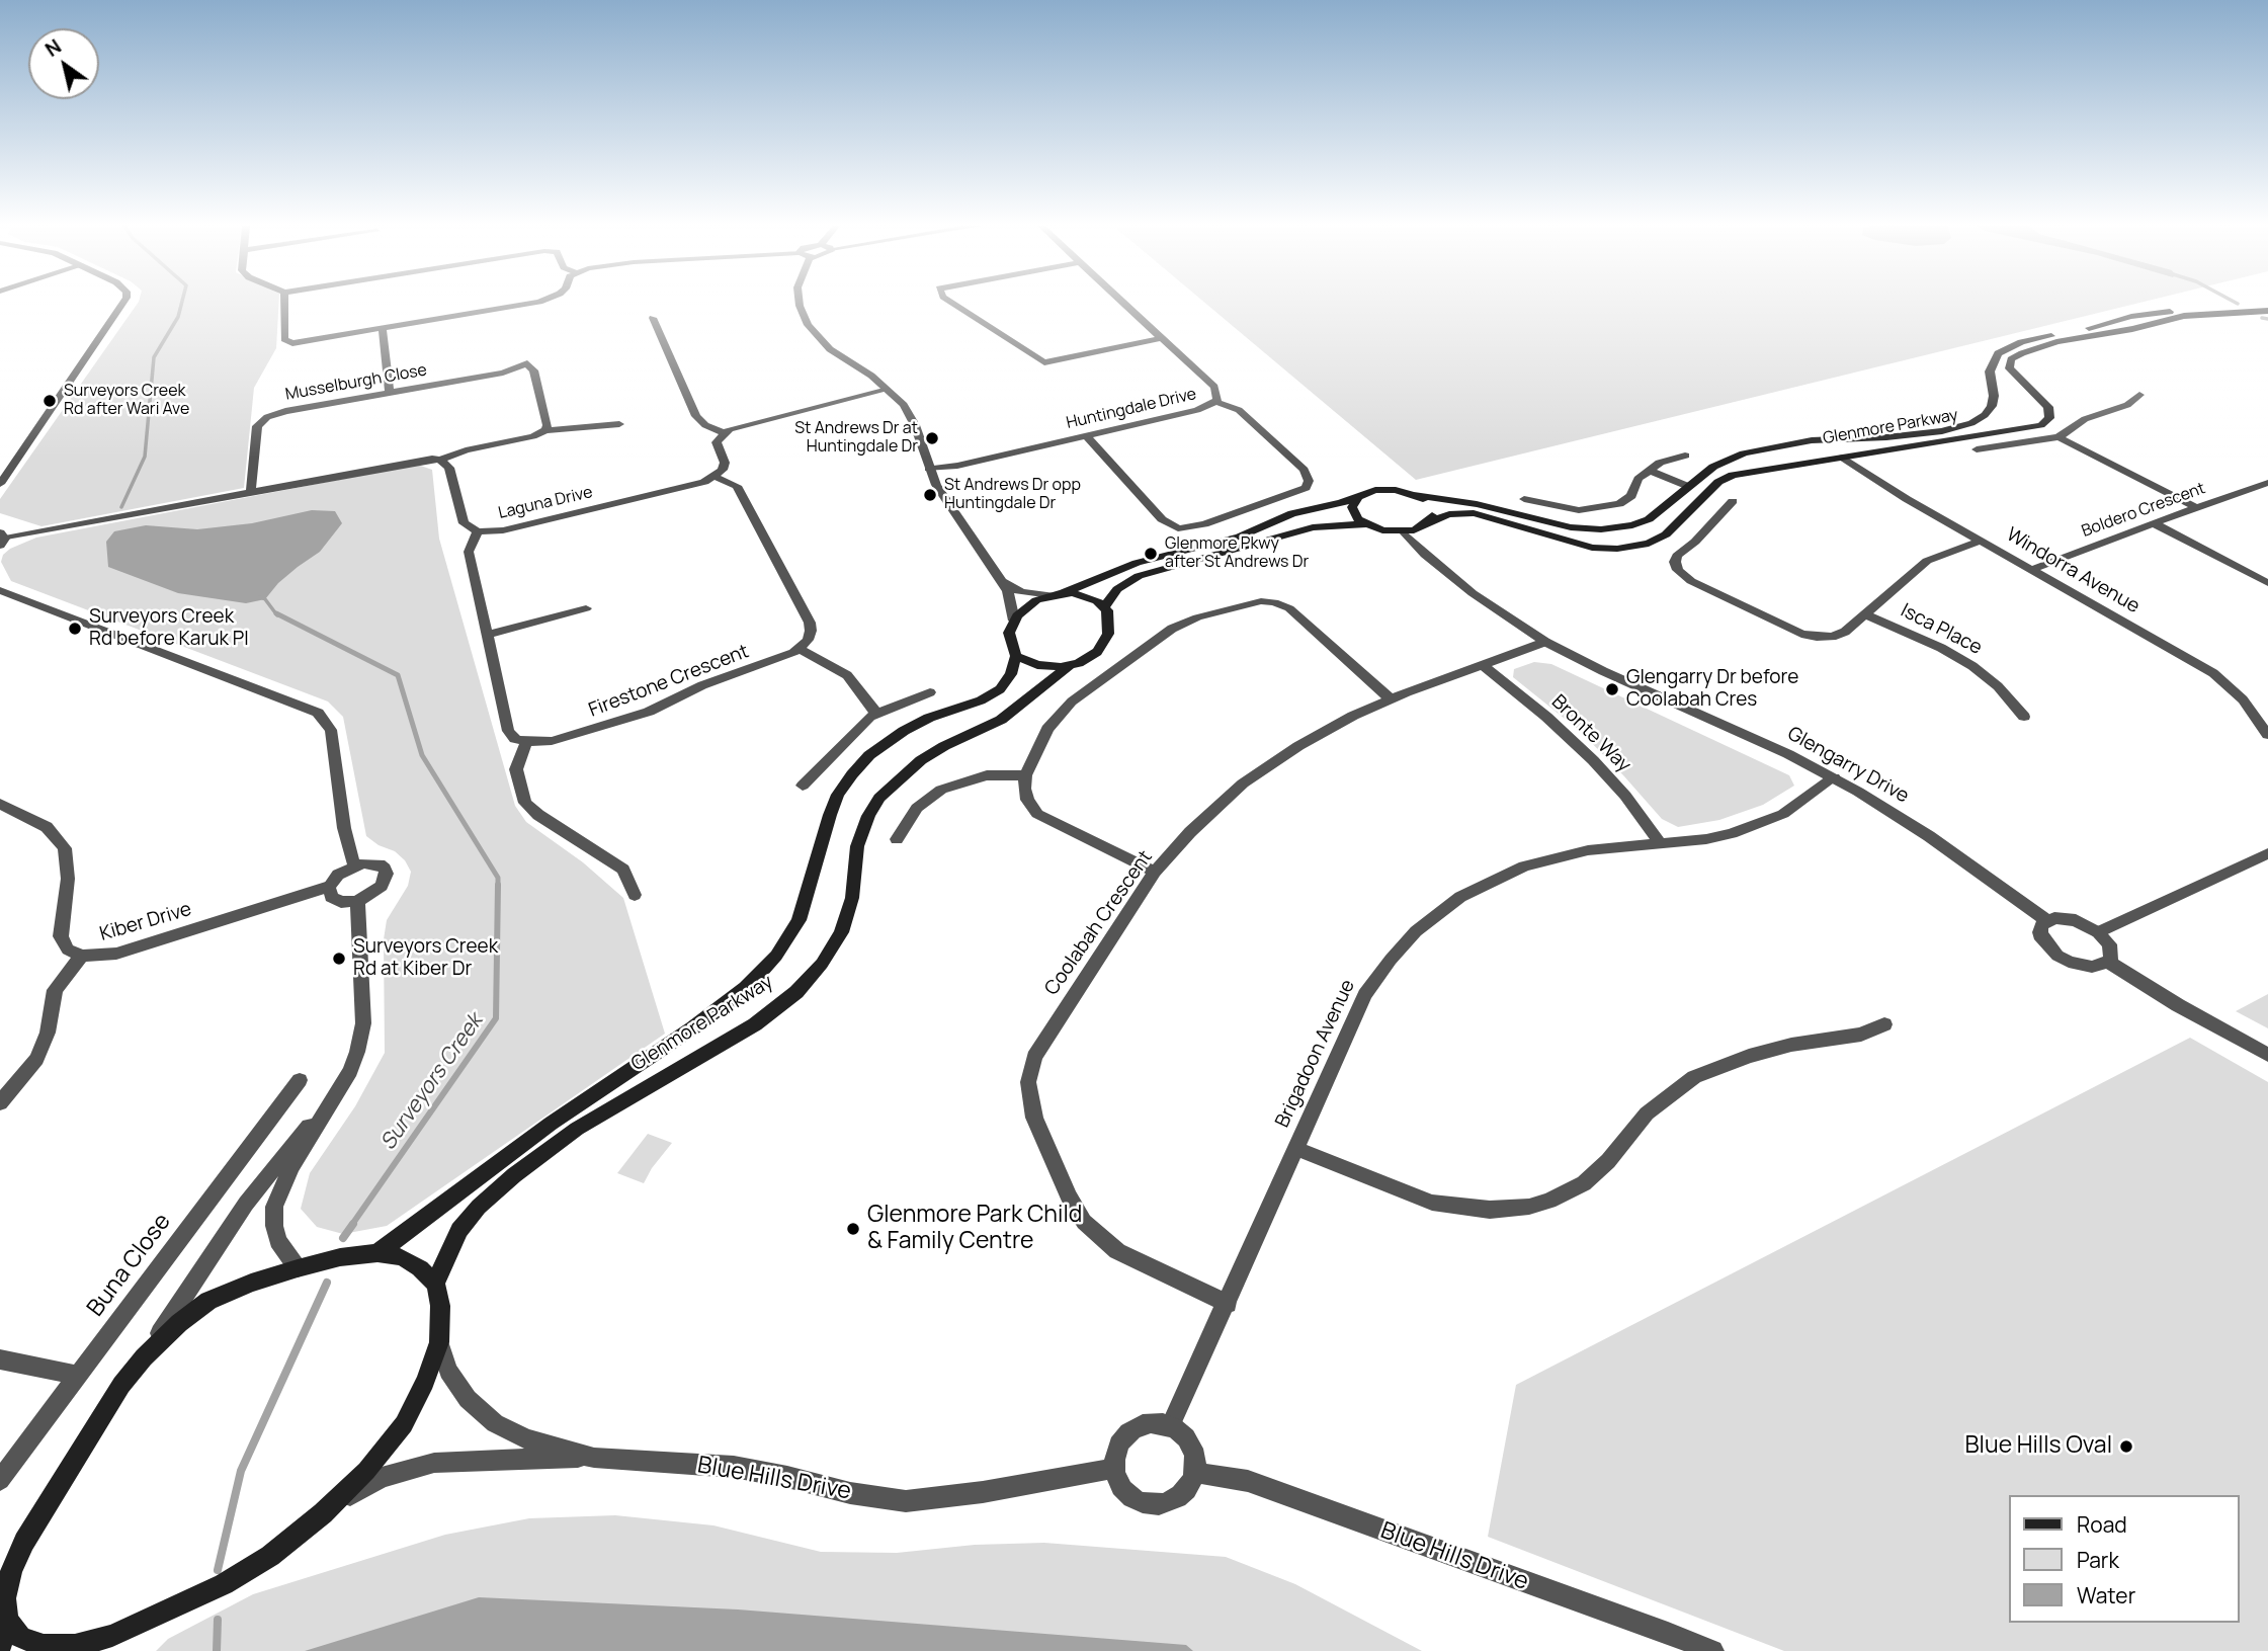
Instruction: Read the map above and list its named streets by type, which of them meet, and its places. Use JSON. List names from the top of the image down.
{
  "streets": {
    "main road": ["Glenmore Parkway"],
    "street": [
      "Musselburgh Close",
      "Huntingdale Drive",
      "Laguna Drive",
      "Boldero Crescent",
      "Windorra Avenue",
      "Isca Place",
      "Firestone Crescent",
      "Bronte Way",
      "Glengarry Drive",
      "Kiber Drive",
      "Coolabah Crescent",
      "Brigadoon Avenue",
      "Buna Close",
      "Blue Hills Drive"
    ]
  },
  "crossings": [
    ["Glenmore Parkway", "Windorra Avenue"],
    ["Glenmore Parkway", "Glengarry Drive"],
    ["Boldero Crescent", "Windorra Avenue"],
    ["Bronte Way", "Coolabah Crescent"],
    ["Bronte Way", "Brigadoon Avenue"],
    ["Glengarry Drive", "Coolabah Crescent"],
    ["Glengarry Drive", "Brigadoon Avenue"],
    ["Coolabah Crescent", "Brigadoon Avenue"],
    ["Brigadoon Avenue", "Blue Hills Drive"]
  ],
  "water": ["Surveyors Creek"],
  "places": [
    "Surveyors Creek Rd after Wari Ave",
    "St Andrews Dr at Huntingdale Dr",
    "St Andrews Dr opp Huntingdale Dr",
    "Glenmore Pkwy after St Andrews Dr",
    "Surveyors Creek Rd before Karuk Pl",
    "Glengarry Dr before Coolabah Cres",
    "Surveyors Creek Rd at Kiber Dr",
    "Glenmore Park Child & Family Centre",
    "Blue Hills Oval"
  ],
  "legend": ["Road", "Park", "Water"],
  "north": "top left"
}
